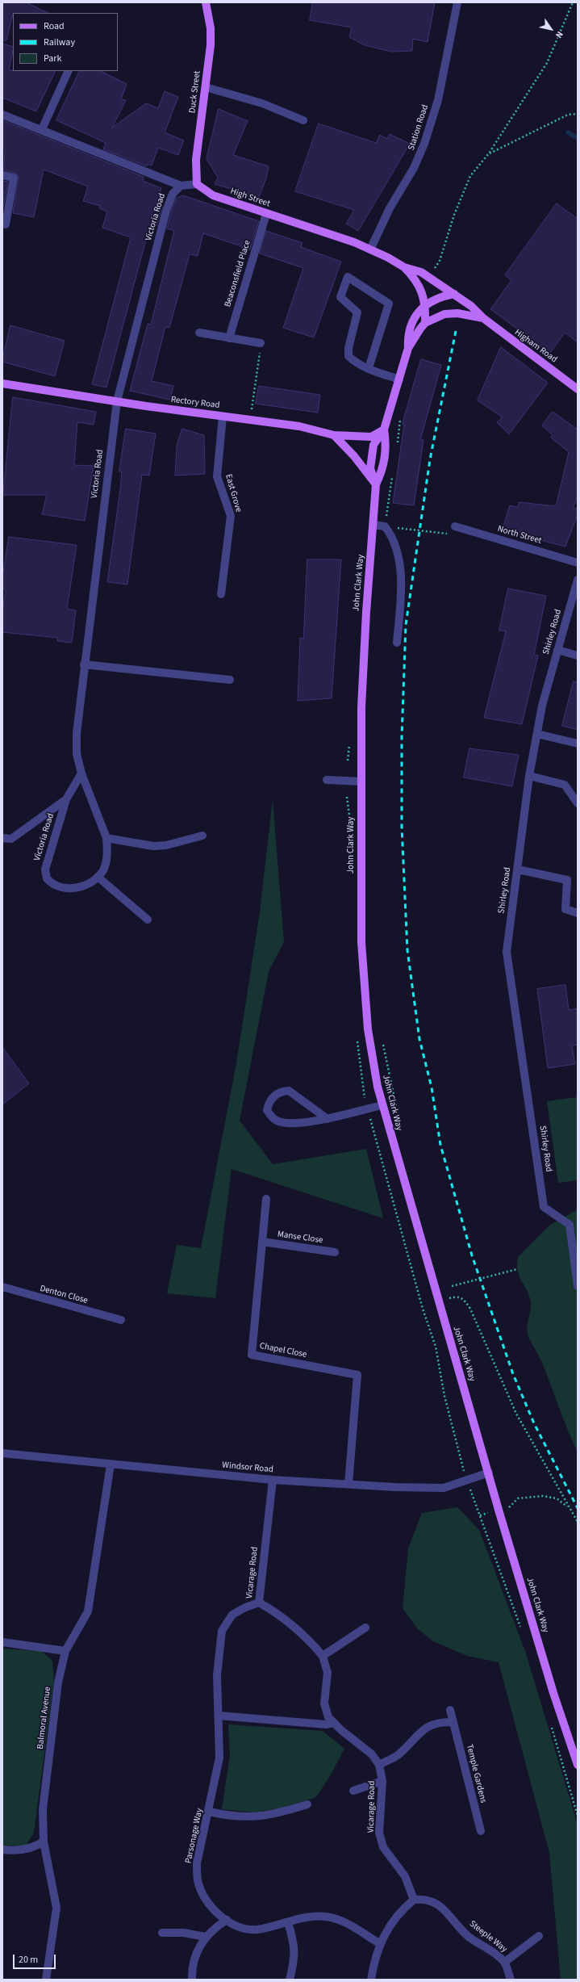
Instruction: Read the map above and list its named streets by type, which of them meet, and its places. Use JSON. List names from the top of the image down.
{
  "streets": {
    "main road": [
      "Duck Street",
      "High Street",
      "Higham Road",
      "Rectory Road",
      "John Clark Way"
    ],
    "street": [
      "Station Road",
      "Victoria Road",
      "Beaconsfield Place",
      "East Grove",
      "North Street",
      "Shirley Road",
      "Manse Close",
      "Denton Close",
      "Chapel Close",
      "Windsor Road",
      "Vicarage Road",
      "Balmoral Avenue",
      "Temple Gardens",
      "Parsonage Way",
      "Steeple Way"
    ]
  },
  "crossings": [
    ["Duck Street", "High Street"],
    ["Station Road", "High Street"],
    ["High Street", "Beaconsfield Place"],
    ["High Street", "Higham Road"],
    ["Victoria Road", "Rectory Road"],
    ["Rectory Road", "East Grove"],
    ["John Clark Way", "Windsor Road"],
    ["Manse Close", "Chapel Close"],
    ["Chapel Close", "Windsor Road"],
    ["Windsor Road", "Vicarage Road"],
    ["Windsor Road", "Balmoral Avenue"],
    ["Vicarage Road", "Parsonage Way"],
    ["Vicarage Road", "Steeple Way"]
  ],
  "legend": ["Road", "Railway", "Park"],
  "scale_bar": "20 m",
  "north": "bottom right"
}
